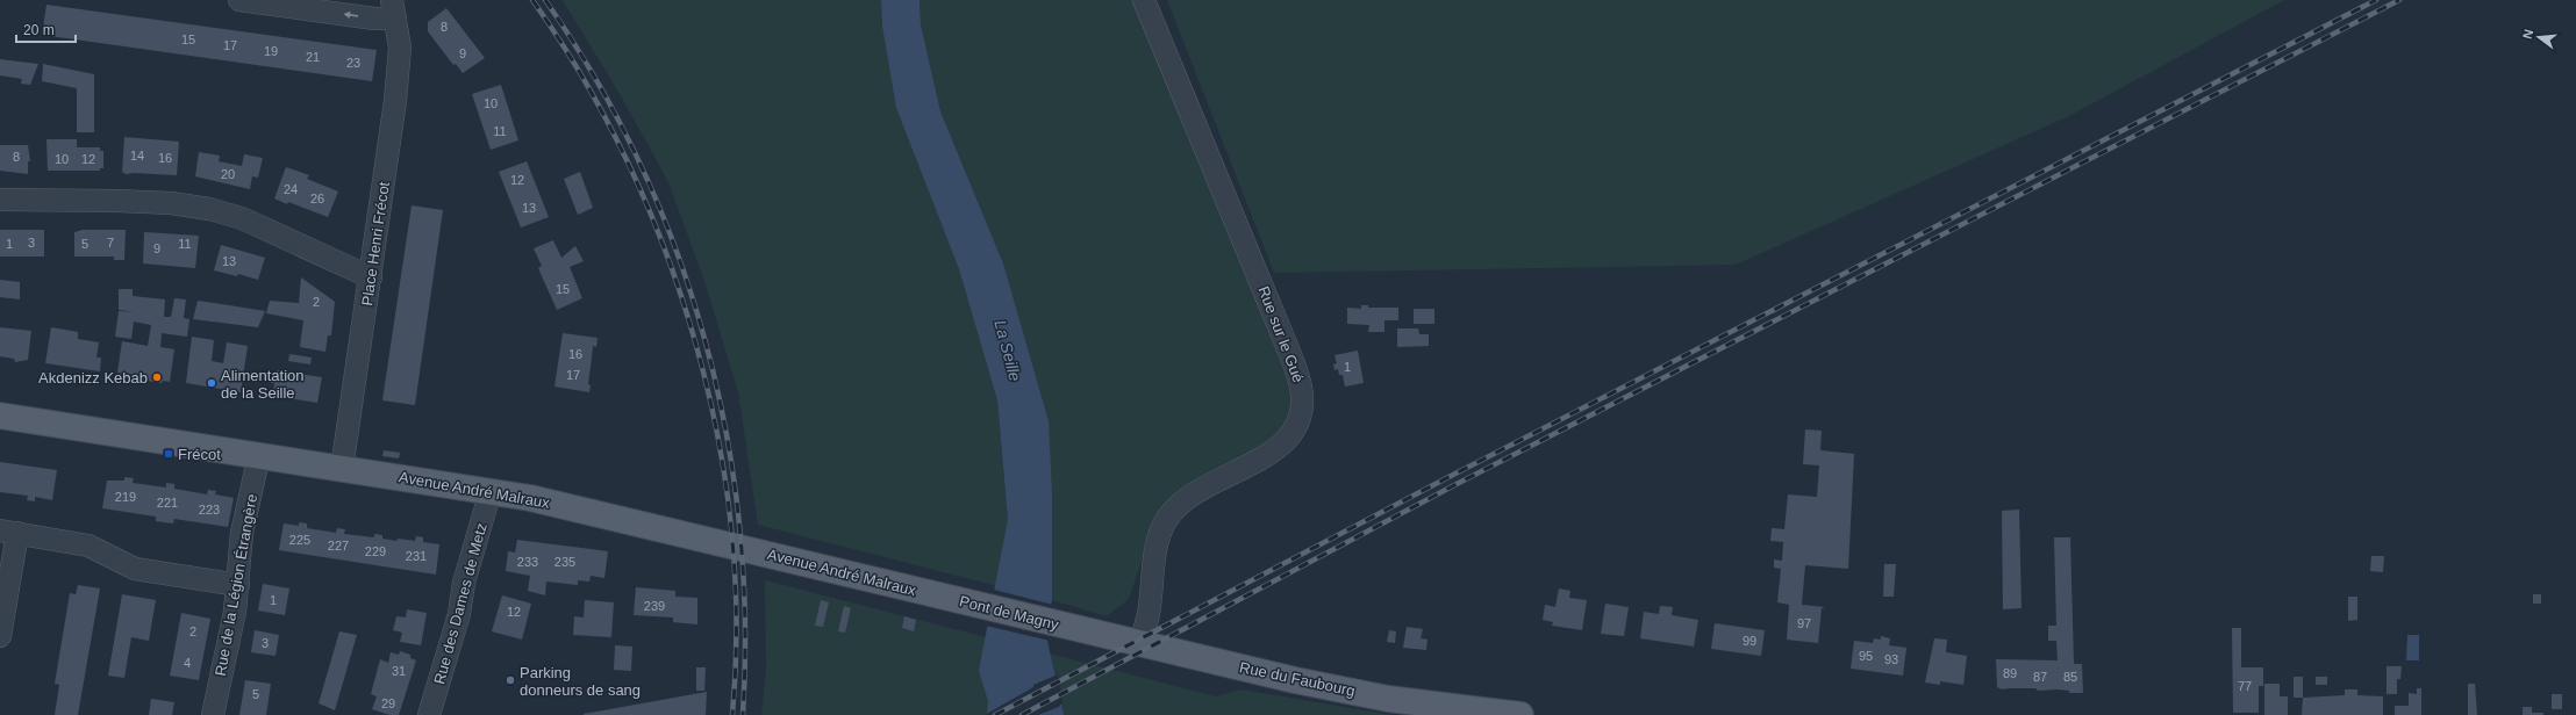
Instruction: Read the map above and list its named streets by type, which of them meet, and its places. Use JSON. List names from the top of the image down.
{
  "streets": {
    "main road": ["Avenue André Malraux", "Pont de Magny", "Rue du Faubourg"],
    "street": [
      "Place Henri Frécot",
      "Rue sur le Gué",
      "Rue de la Légion Étrangère",
      "Rue des Dames de Metz"
    ]
  },
  "crossings": [
    ["Place Henri Frécot", "Avenue André Malraux"],
    ["Rue sur le Gué", "Rue du Faubourg"],
    ["Avenue André Malraux", "Rue de la Légion Étrangère"],
    ["Avenue André Malraux", "Rue des Dames de Metz"],
    ["Avenue André Malraux", "Pont de Magny"],
    ["Pont de Magny", "Rue du Faubourg"]
  ],
  "water": ["La Seille"],
  "places": {
    "other": ["Akdenizz Kebab", "Alimentation de la Seille", "Parking donneurs de sang"],
    "transit": ["Frécot"]
  },
  "house_numbers": [
    "8",
    "15",
    "17",
    "19",
    "9",
    "21",
    "23",
    "10",
    "11",
    "14",
    "8",
    "16",
    "10",
    "12",
    "20",
    "12",
    "24",
    "26",
    "13",
    "3",
    "7",
    "1",
    "5",
    "11",
    "9",
    "13",
    "15",
    "2",
    "16",
    "1",
    "17",
    "219",
    "221",
    "223",
    "225",
    "227",
    "229",
    "231",
    "233",
    "235",
    "1",
    "239",
    "12",
    "97",
    "2",
    "99",
    "3",
    "95",
    "93",
    "4",
    "31",
    "89",
    "87",
    "85",
    "77",
    "5",
    "29"
  ],
  "scale_bar": "20 m",
  "north": "left"
}
